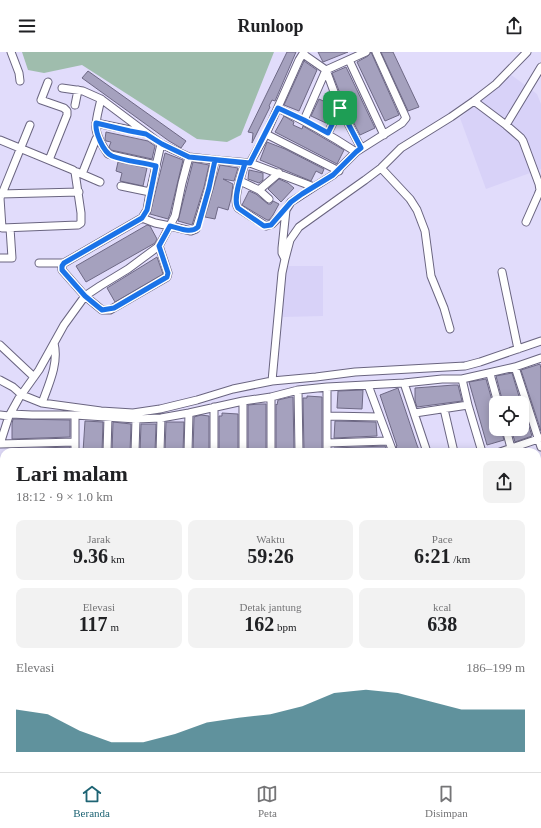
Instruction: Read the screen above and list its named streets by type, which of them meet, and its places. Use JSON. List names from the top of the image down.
{
  "page": {
    "header": "Runloop",
    "heading": ["Lari malam", "18:12 · 9 × 1.0 km"],
    "stats": [
      ["Jarak", "9.36 km"],
      ["Waktu", "59:26"],
      ["Pace", "6:21 /km"],
      ["Elevasi", "117 m"],
      ["Detak jantung", "162 bpm"],
      ["kcal", "638"]
    ],
    "chart": ["Elevasi", "186–199 m"],
    "tabs": ["Beranda", "Peta", "Disimpan"]
  }
}
